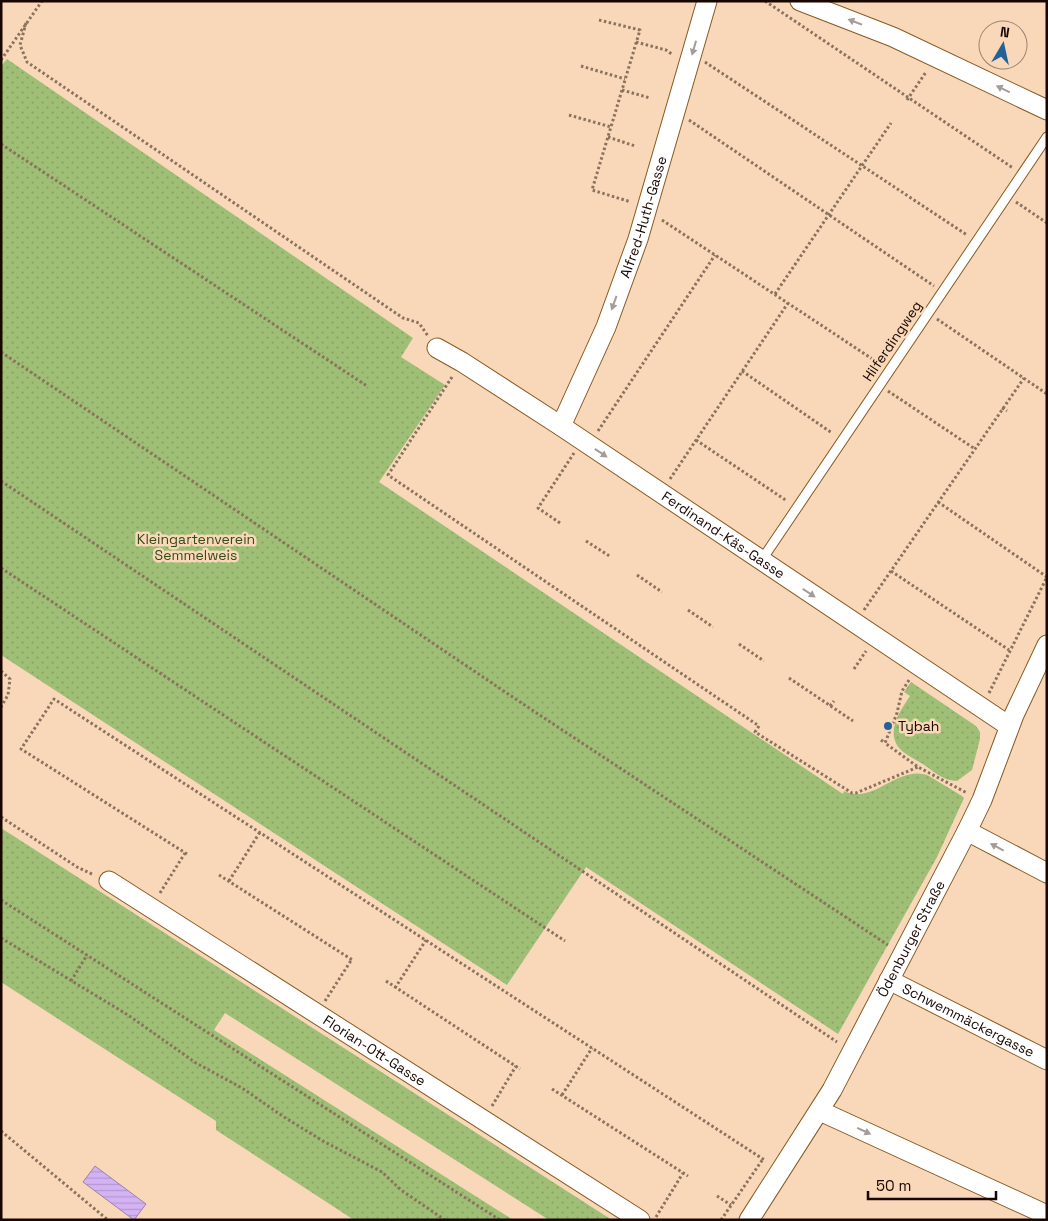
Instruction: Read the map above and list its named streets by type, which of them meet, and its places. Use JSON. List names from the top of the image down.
{
  "streets": {
    "street": [
      "Alfred-Huth-Gasse",
      "Ferdinand-Käs-Gasse",
      "Ödenburger Straße",
      "Schwemmäckergasse",
      "Florian-Ott-Gasse"
    ],
    "lane": ["Hilferdingweg"]
  },
  "crossings": [
    ["Alfred-Huth-Gasse", "Ferdinand-Käs-Gasse"],
    ["Hilferdingweg", "Ferdinand-Käs-Gasse"],
    ["Ferdinand-Käs-Gasse", "Ödenburger Straße"],
    ["Ödenburger Straße", "Schwemmäckergasse"]
  ],
  "one_way": ["Alfred-Huth-Gasse"],
  "parks": ["Kleingartenverein Semmelweis"],
  "places": ["Tybah"],
  "scale_bar": "50 m",
  "north": "top"
}
